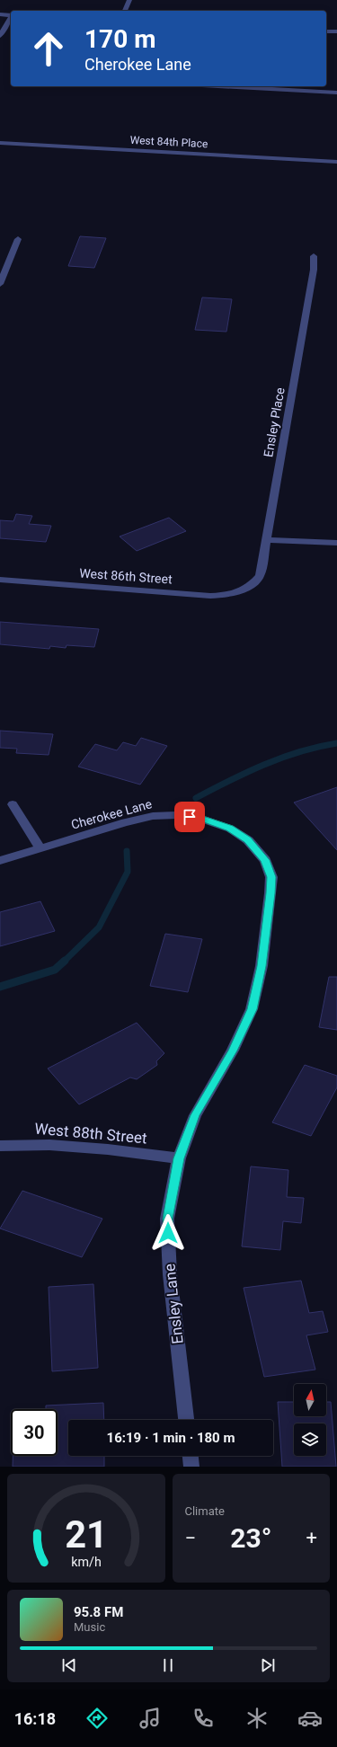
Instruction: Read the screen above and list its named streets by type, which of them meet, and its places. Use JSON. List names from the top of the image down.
{
  "streets": {
    "street": [
      "West 84th Place",
      "Ensley Place",
      "West 86th Street",
      "Cherokee Lane",
      "West 88th Street",
      "Ensley Lane"
    ]
  },
  "crossings": [
    ["Ensley Place", "West 86th Street"],
    ["Cherokee Lane", "Ensley Lane"],
    ["West 88th Street", "Ensley Lane"]
  ],
  "north": "top",
  "page": {
    "turn": ["170 m", "Cherokee Lane"],
    "limit": "30",
    "trip": "16:19 · 1 min · 180 m",
    "tile": "Climate",
    "heat": ["−", "23°", "+"],
    "song": ["95.8 FM", "Music"],
    "tabs": "16:18",
    "gauge": ["21", "km/h"]
  }
}
